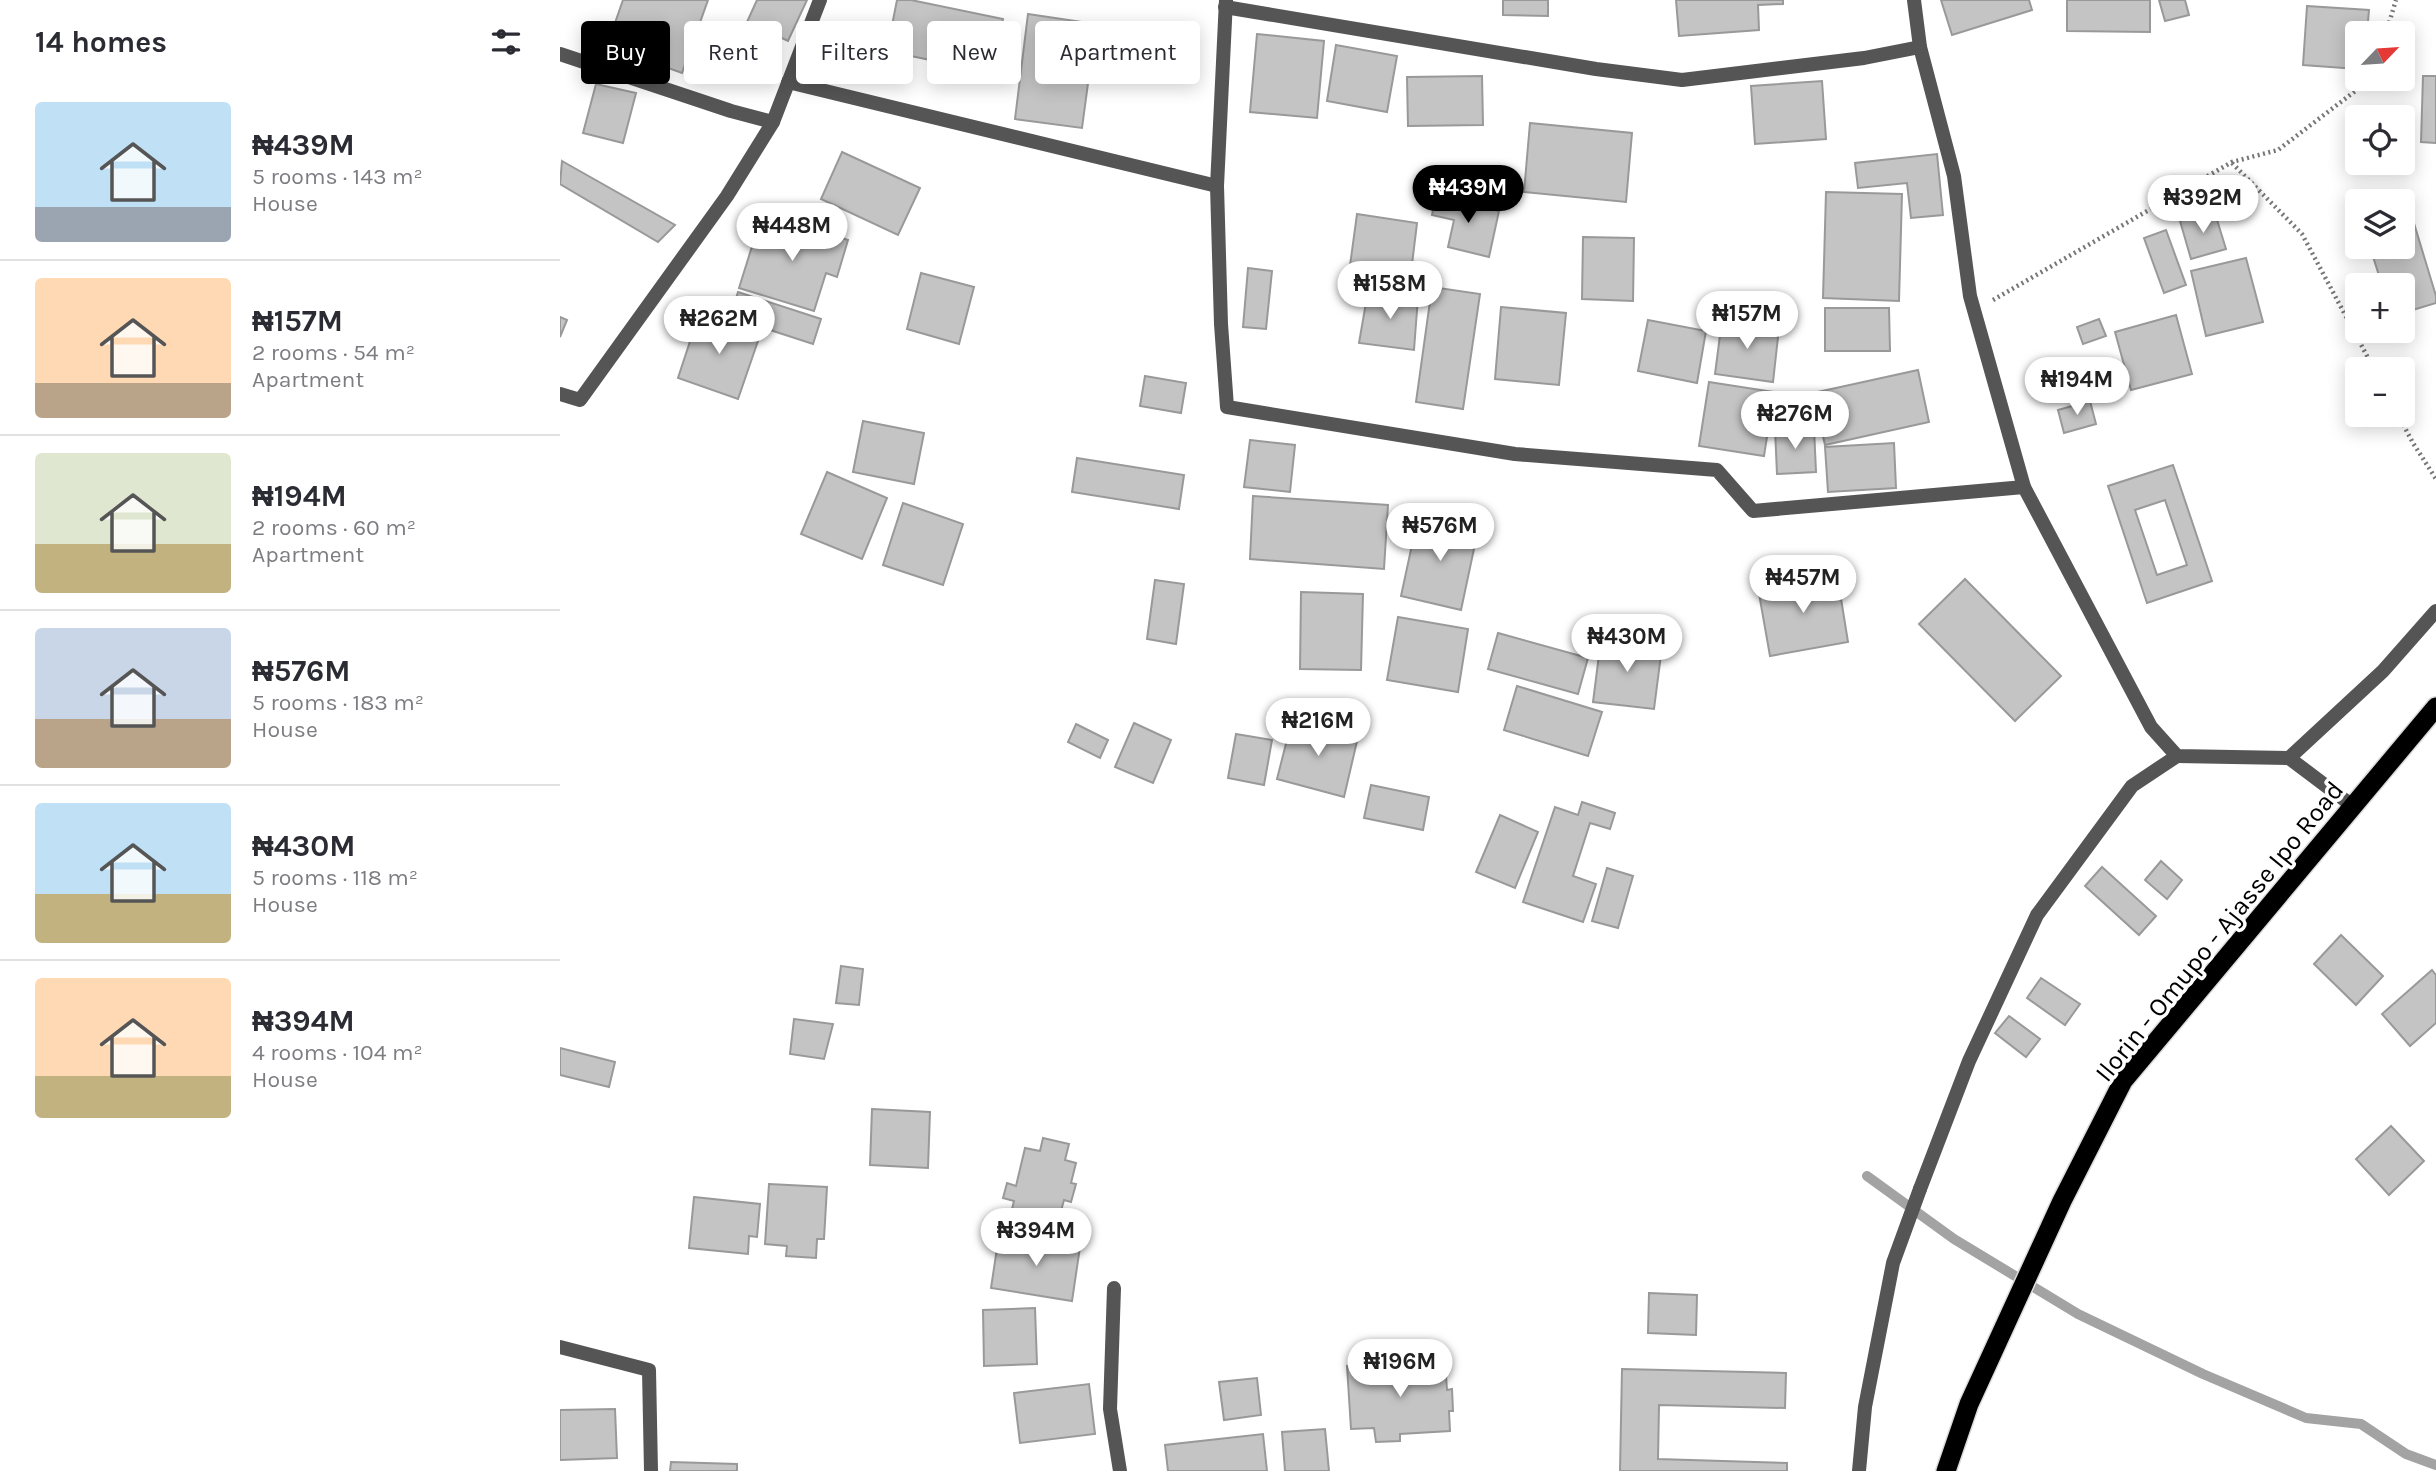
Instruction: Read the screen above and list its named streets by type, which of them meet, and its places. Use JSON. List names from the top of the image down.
{
  "streets": {
    "highway": ["Ilorin - Omupo - Ajasse Ipo Road"]
  },
  "north": "top right",
  "page": {
    "heading": "14 homes",
    "map_buttons": ["+", "−"],
    "chip": [
      "Buy",
      "Rent",
      "Filters",
      "New",
      "Apartment"
    ],
    "list": [
      {
        "name": "₦439M",
        "note": "5 rooms · 143 m² · House"
      },
      {
        "name": "₦157M",
        "note": "2 rooms · 54 m² · Apartment"
      },
      {
        "name": "₦194M",
        "note": "2 rooms · 60 m² · Apartment"
      },
      {
        "name": "₦576M",
        "note": "5 rooms · 183 m² · House"
      },
      {
        "name": "₦430M",
        "note": "5 rooms · 118 m² · House"
      },
      {
        "name": "₦394M",
        "note": "4 rooms · 104 m² · House"
      }
    ],
    "price": [
      "₦439M",
      "₦392M",
      "₦448M",
      "₦158M",
      "₦157M",
      "₦262M",
      "₦194M",
      "₦276M",
      "₦576M",
      "₦457M",
      "₦430M",
      "₦216M",
      "₦394M",
      "₦196M"
    ]
  }
}
